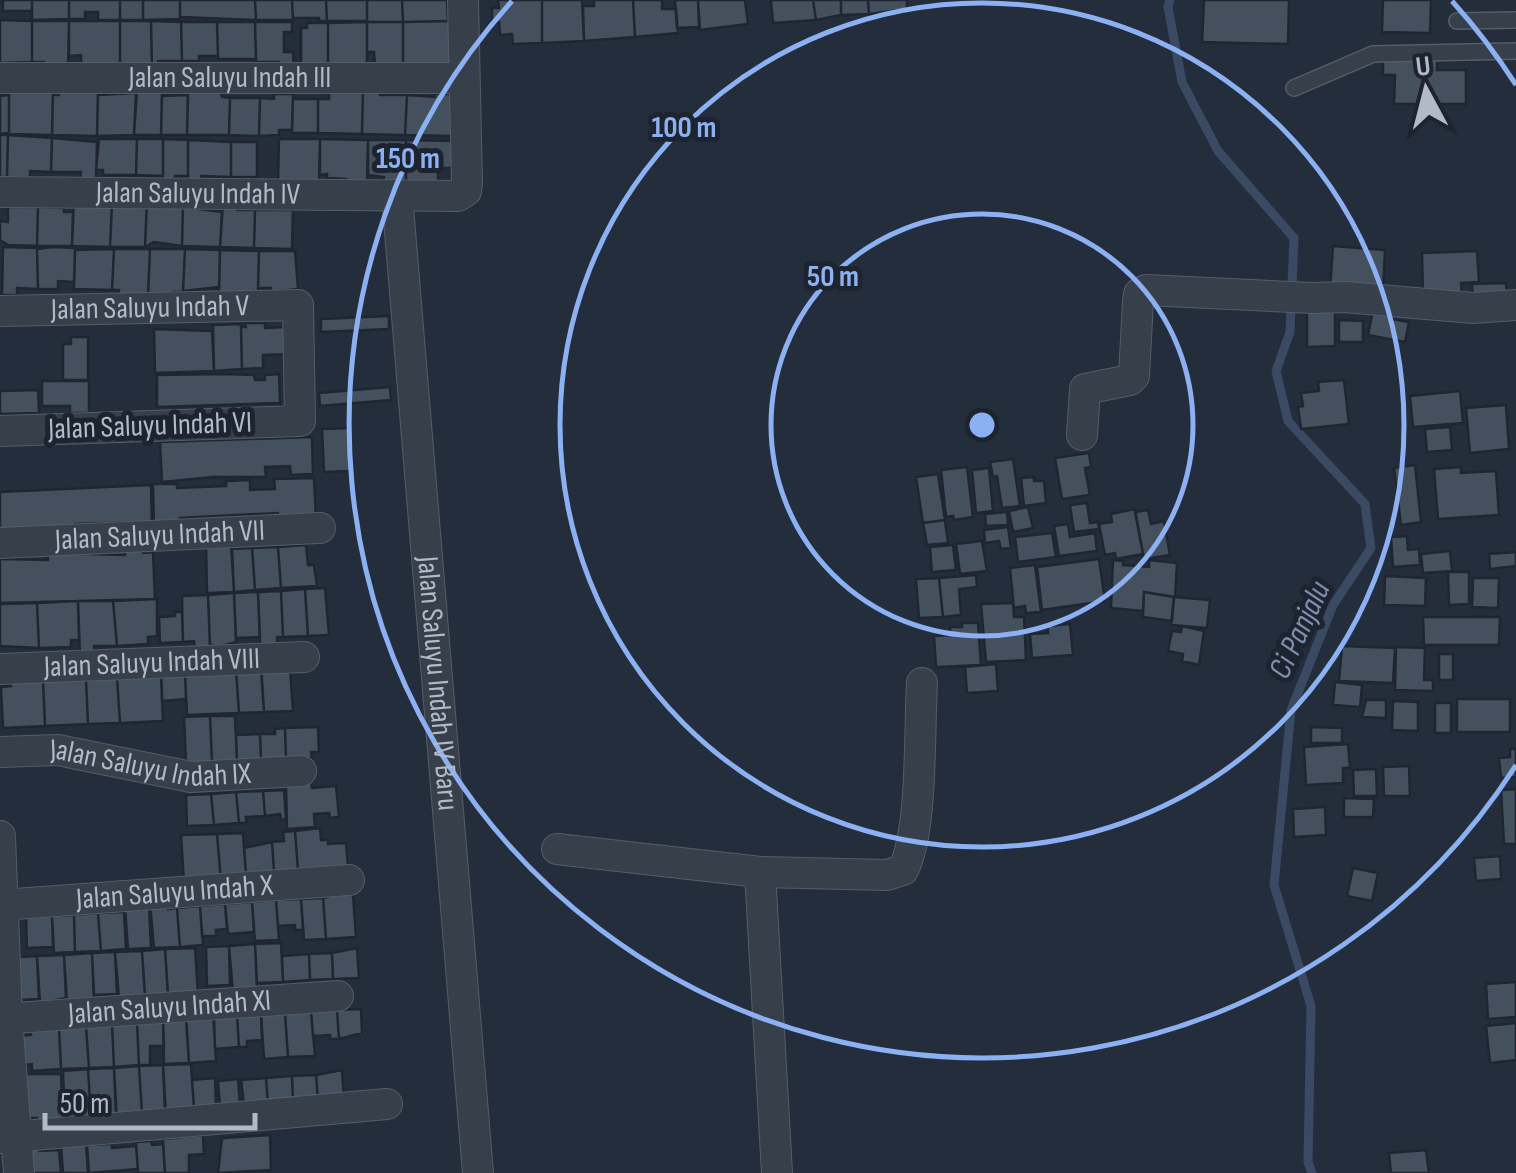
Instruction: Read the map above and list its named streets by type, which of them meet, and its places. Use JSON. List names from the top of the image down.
{
  "streets": {
    "street": [
      "Jalan Saluyu Indah III",
      "Jalan Saluyu Indah IV",
      "Jalan Saluyu Indah V",
      "Jalan Saluyu Indah VI",
      "Jalan Saluyu Indah VII",
      "Jalan Saluyu Indah VIII",
      "Jalan Saluyu Indah IV Baru",
      "Jalan Saluyu Indah IX",
      "Jalan Saluyu Indah X",
      "Jalan Saluyu Indah XI"
    ]
  },
  "crossings": [
    ["Jalan Saluyu Indah III", "Jalan Saluyu Indah IV"],
    ["Jalan Saluyu Indah IV", "Jalan Saluyu Indah IV Baru"],
    ["Jalan Saluyu Indah V", "Jalan Saluyu Indah VI"]
  ],
  "water": ["Ci Panjalu"],
  "scale_bar": "50 m",
  "north": "top",
  "rings": ["100 m", "150 m", "50 m"]
}
